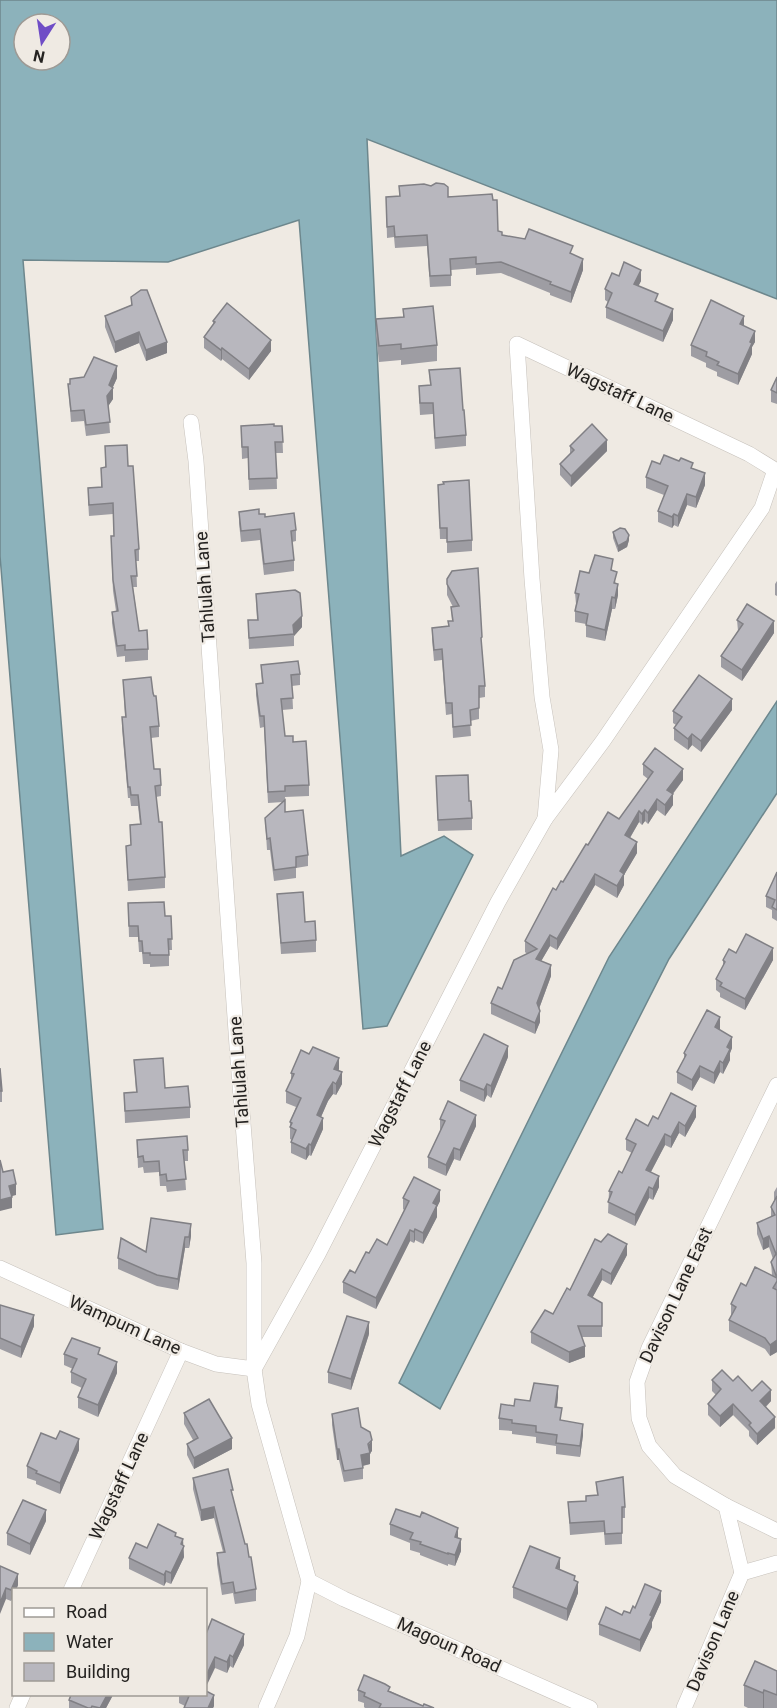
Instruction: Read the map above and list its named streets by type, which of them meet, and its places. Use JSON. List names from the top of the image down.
{
  "streets": {
    "street": [
      "Wagstaff Lane",
      "Tahlulah Lane",
      "Davison Lane East",
      "Wampum Lane",
      "Davison Lane",
      "Magoun Road"
    ]
  },
  "crossings": [
    ["Wagstaff Lane", "Tahlulah Lane"],
    ["Wagstaff Lane", "Wampum Lane"],
    ["Tahlulah Lane", "Wampum Lane"],
    ["Tahlulah Lane", "Magoun Road"],
    ["Davison Lane East", "Davison Lane"]
  ],
  "legend": ["Road", "Water", "Building"],
  "north": "bottom"
}
